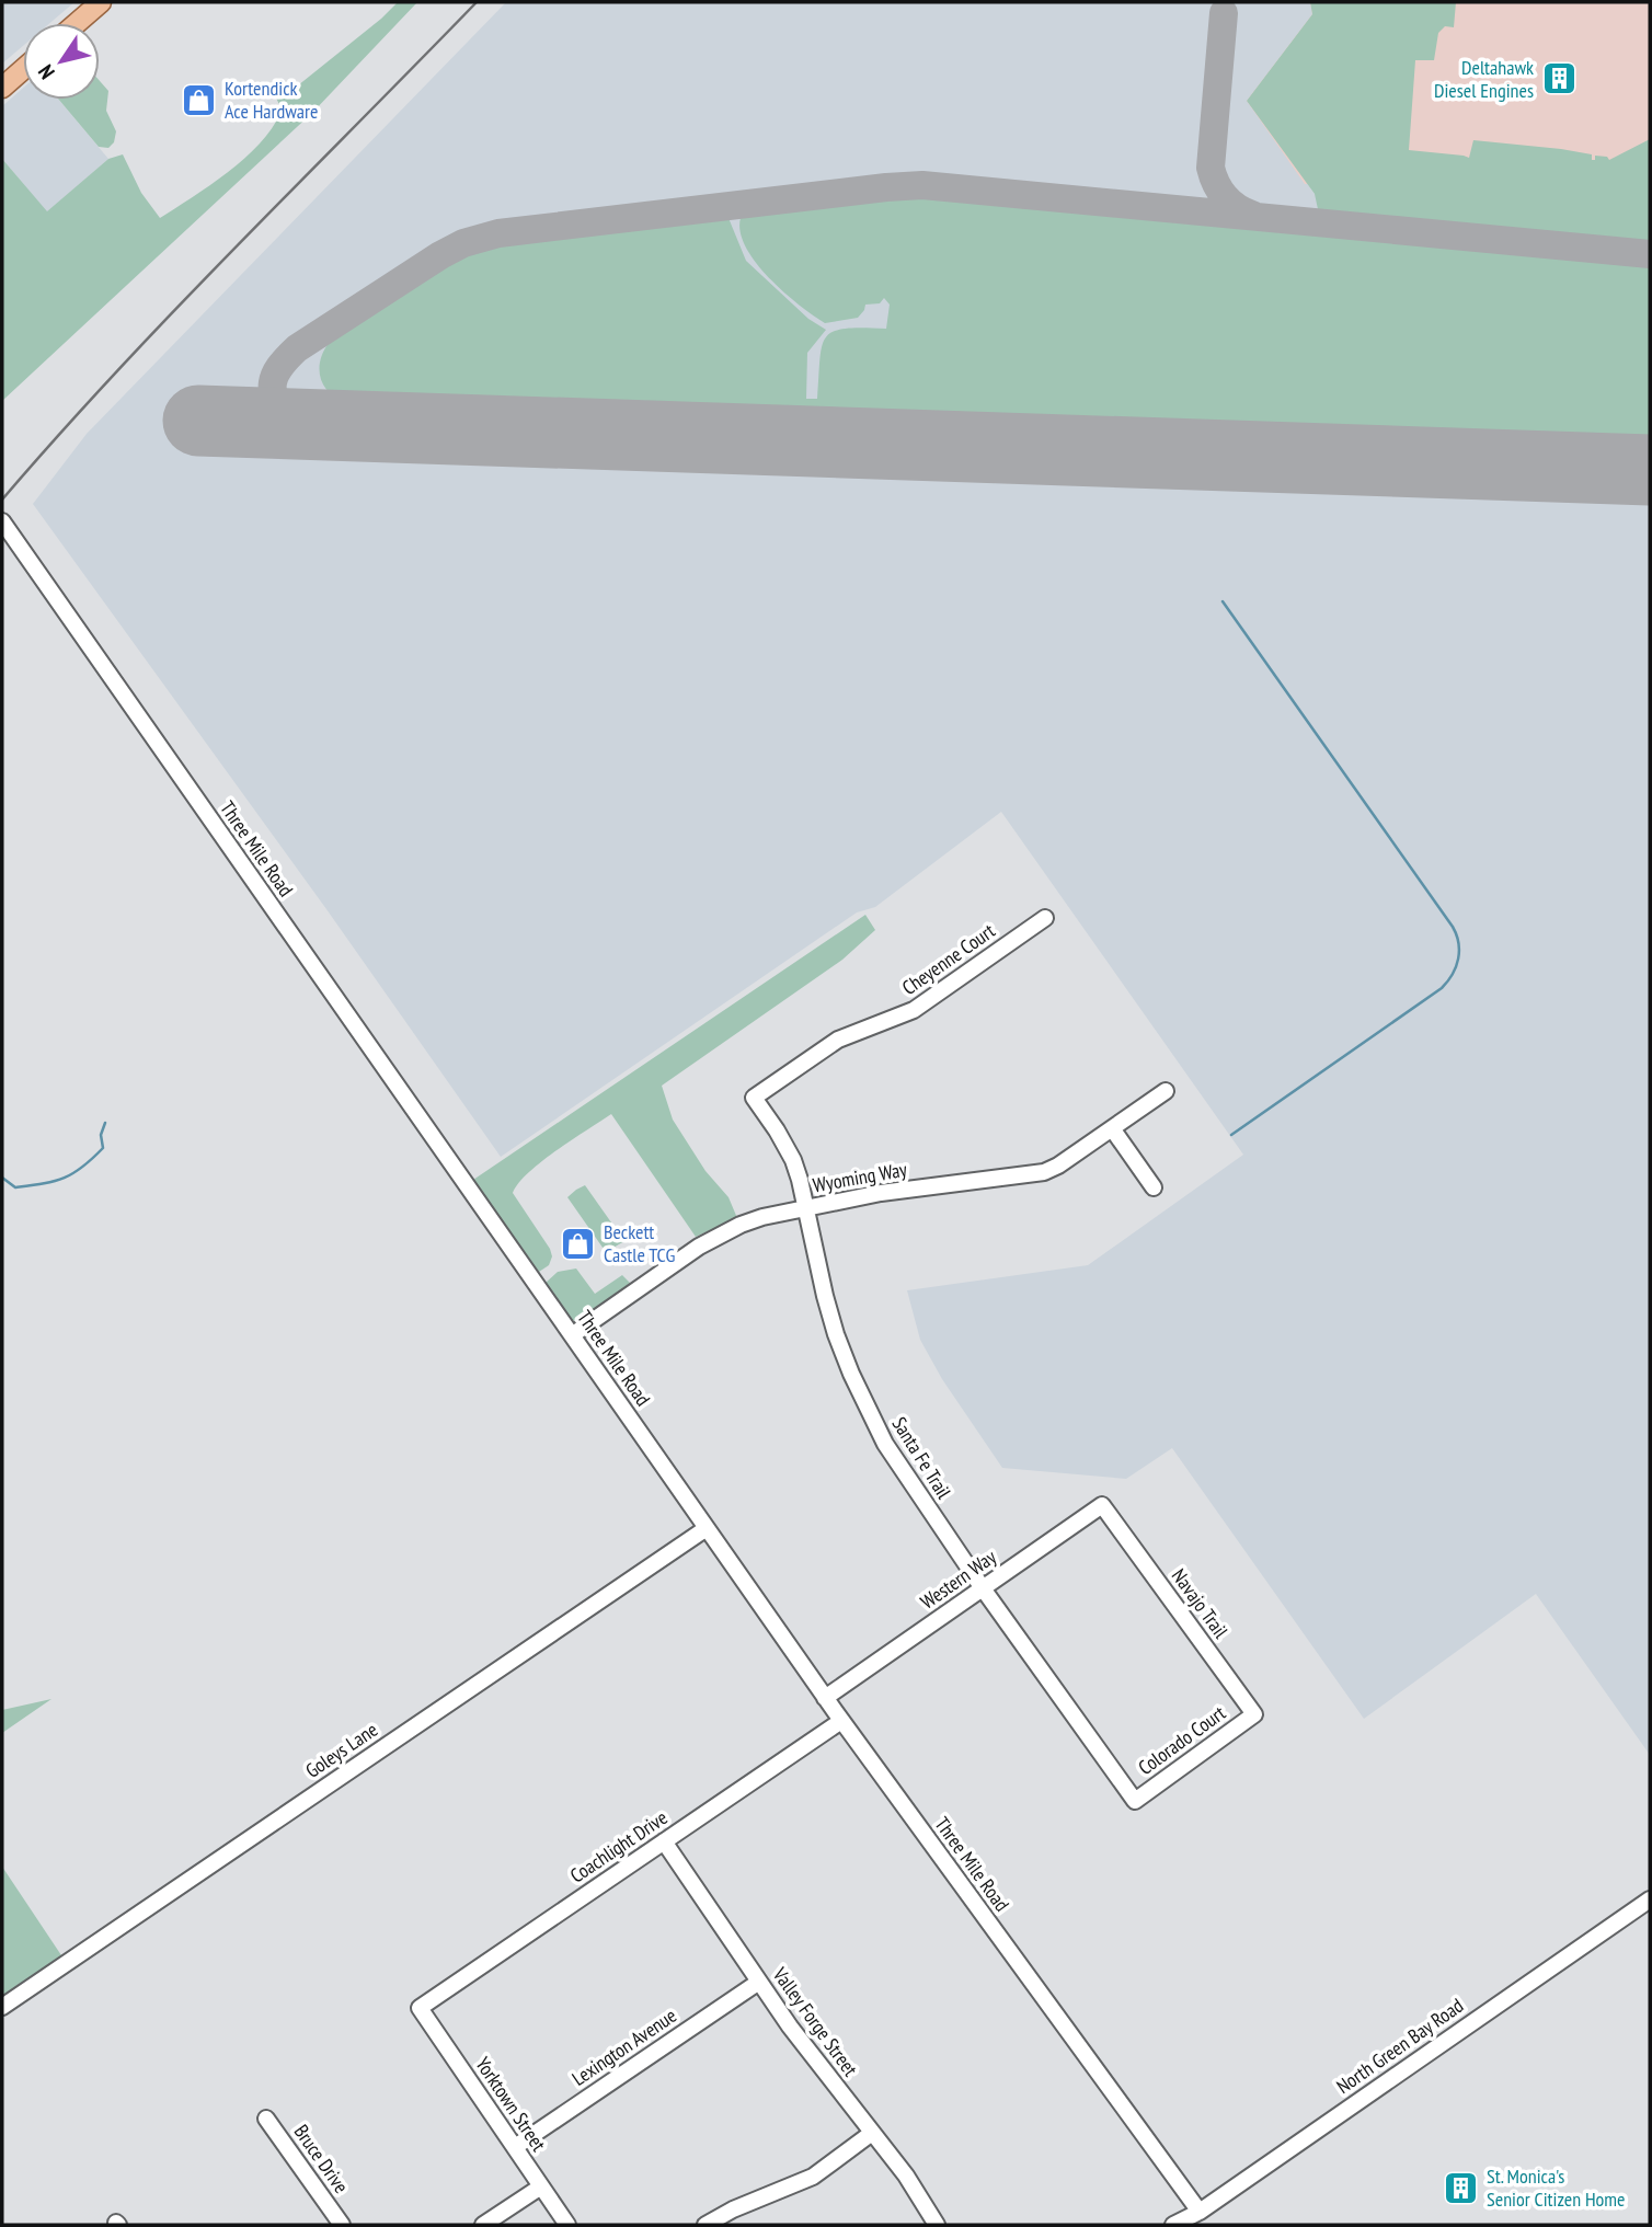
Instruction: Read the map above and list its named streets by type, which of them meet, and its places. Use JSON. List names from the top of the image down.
{
  "streets": {
    "street": [
      "Three Mile Road",
      "Cheyenne Court",
      "Wyoming Way",
      "Santa Fe Trail",
      "Western Way",
      "Navajo Trail",
      "Colorado Court",
      "Goleys Lane",
      "Coachlight Drive",
      "Valley Forge Street",
      "North Green Bay Road",
      "Lexington Avenue",
      "Yorktown Street",
      "Bruce Drive"
    ]
  },
  "crossings": [
    ["Three Mile Road", "Wyoming Way"],
    ["Three Mile Road", "Western Way"],
    ["Three Mile Road", "Goleys Lane"],
    ["Three Mile Road", "Coachlight Drive"],
    ["Three Mile Road", "North Green Bay Road"],
    ["Cheyenne Court", "Santa Fe Trail"],
    ["Wyoming Way", "Santa Fe Trail"],
    ["Santa Fe Trail", "Western Way"],
    ["Santa Fe Trail", "Colorado Court"],
    ["Western Way", "Navajo Trail"],
    ["Navajo Trail", "Colorado Court"],
    ["Coachlight Drive", "Valley Forge Street"],
    ["Coachlight Drive", "Yorktown Street"],
    ["Valley Forge Street", "Lexington Avenue"],
    ["Lexington Avenue", "Yorktown Street"]
  ],
  "places": {
    "building": ["Deltahawk Diesel Engines", "St. Monica's Senior Citizen Home"],
    "shop": ["Kortendick Ace Hardware", "Beckett Castle TCG"]
  },
  "north": "bottom left"
}
